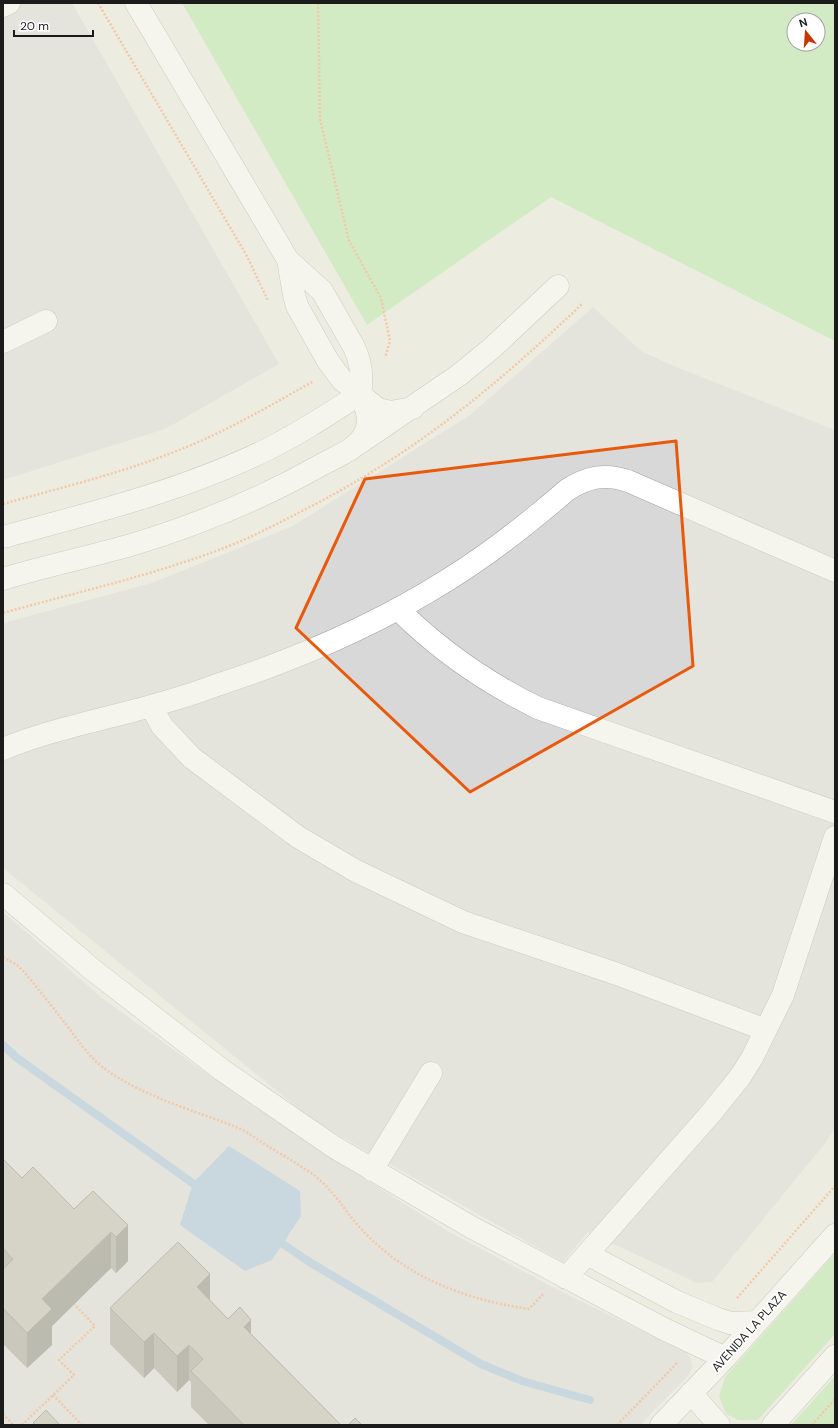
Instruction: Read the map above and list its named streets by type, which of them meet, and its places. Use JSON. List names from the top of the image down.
{
  "streets": {
    "street": ["AVENIDA LA PLAZA"]
  },
  "scale_bar": "20 m",
  "north": "top"
}
